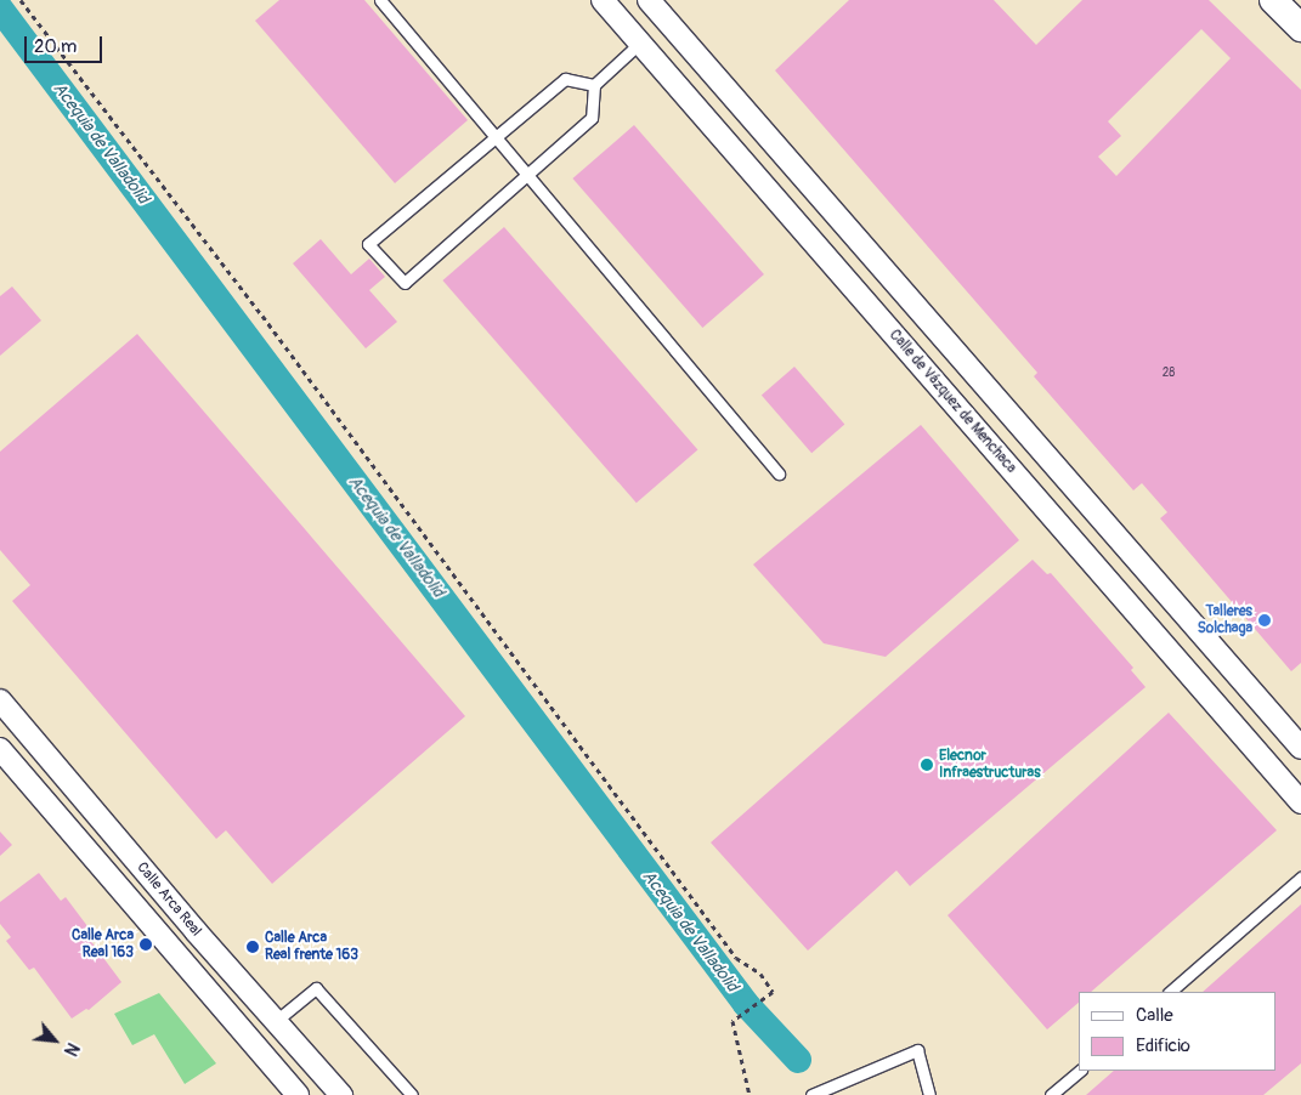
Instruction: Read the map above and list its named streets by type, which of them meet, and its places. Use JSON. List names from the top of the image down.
{
  "streets": {
    "street": ["Calle de Vázquez de Menchaca", "Calle Arca Real"]
  },
  "water": ["Acequia de Valladolid"],
  "places": [
    "Talleres Solchaga",
    "Elecnor Infraestructuras",
    "Calle Arca Real 163",
    "Calle Arca Real frente 163"
  ],
  "house_numbers": ["28"],
  "legend": ["Calle", "Edificio"],
  "scale_bar": "20 m",
  "north": "bottom right"
}
